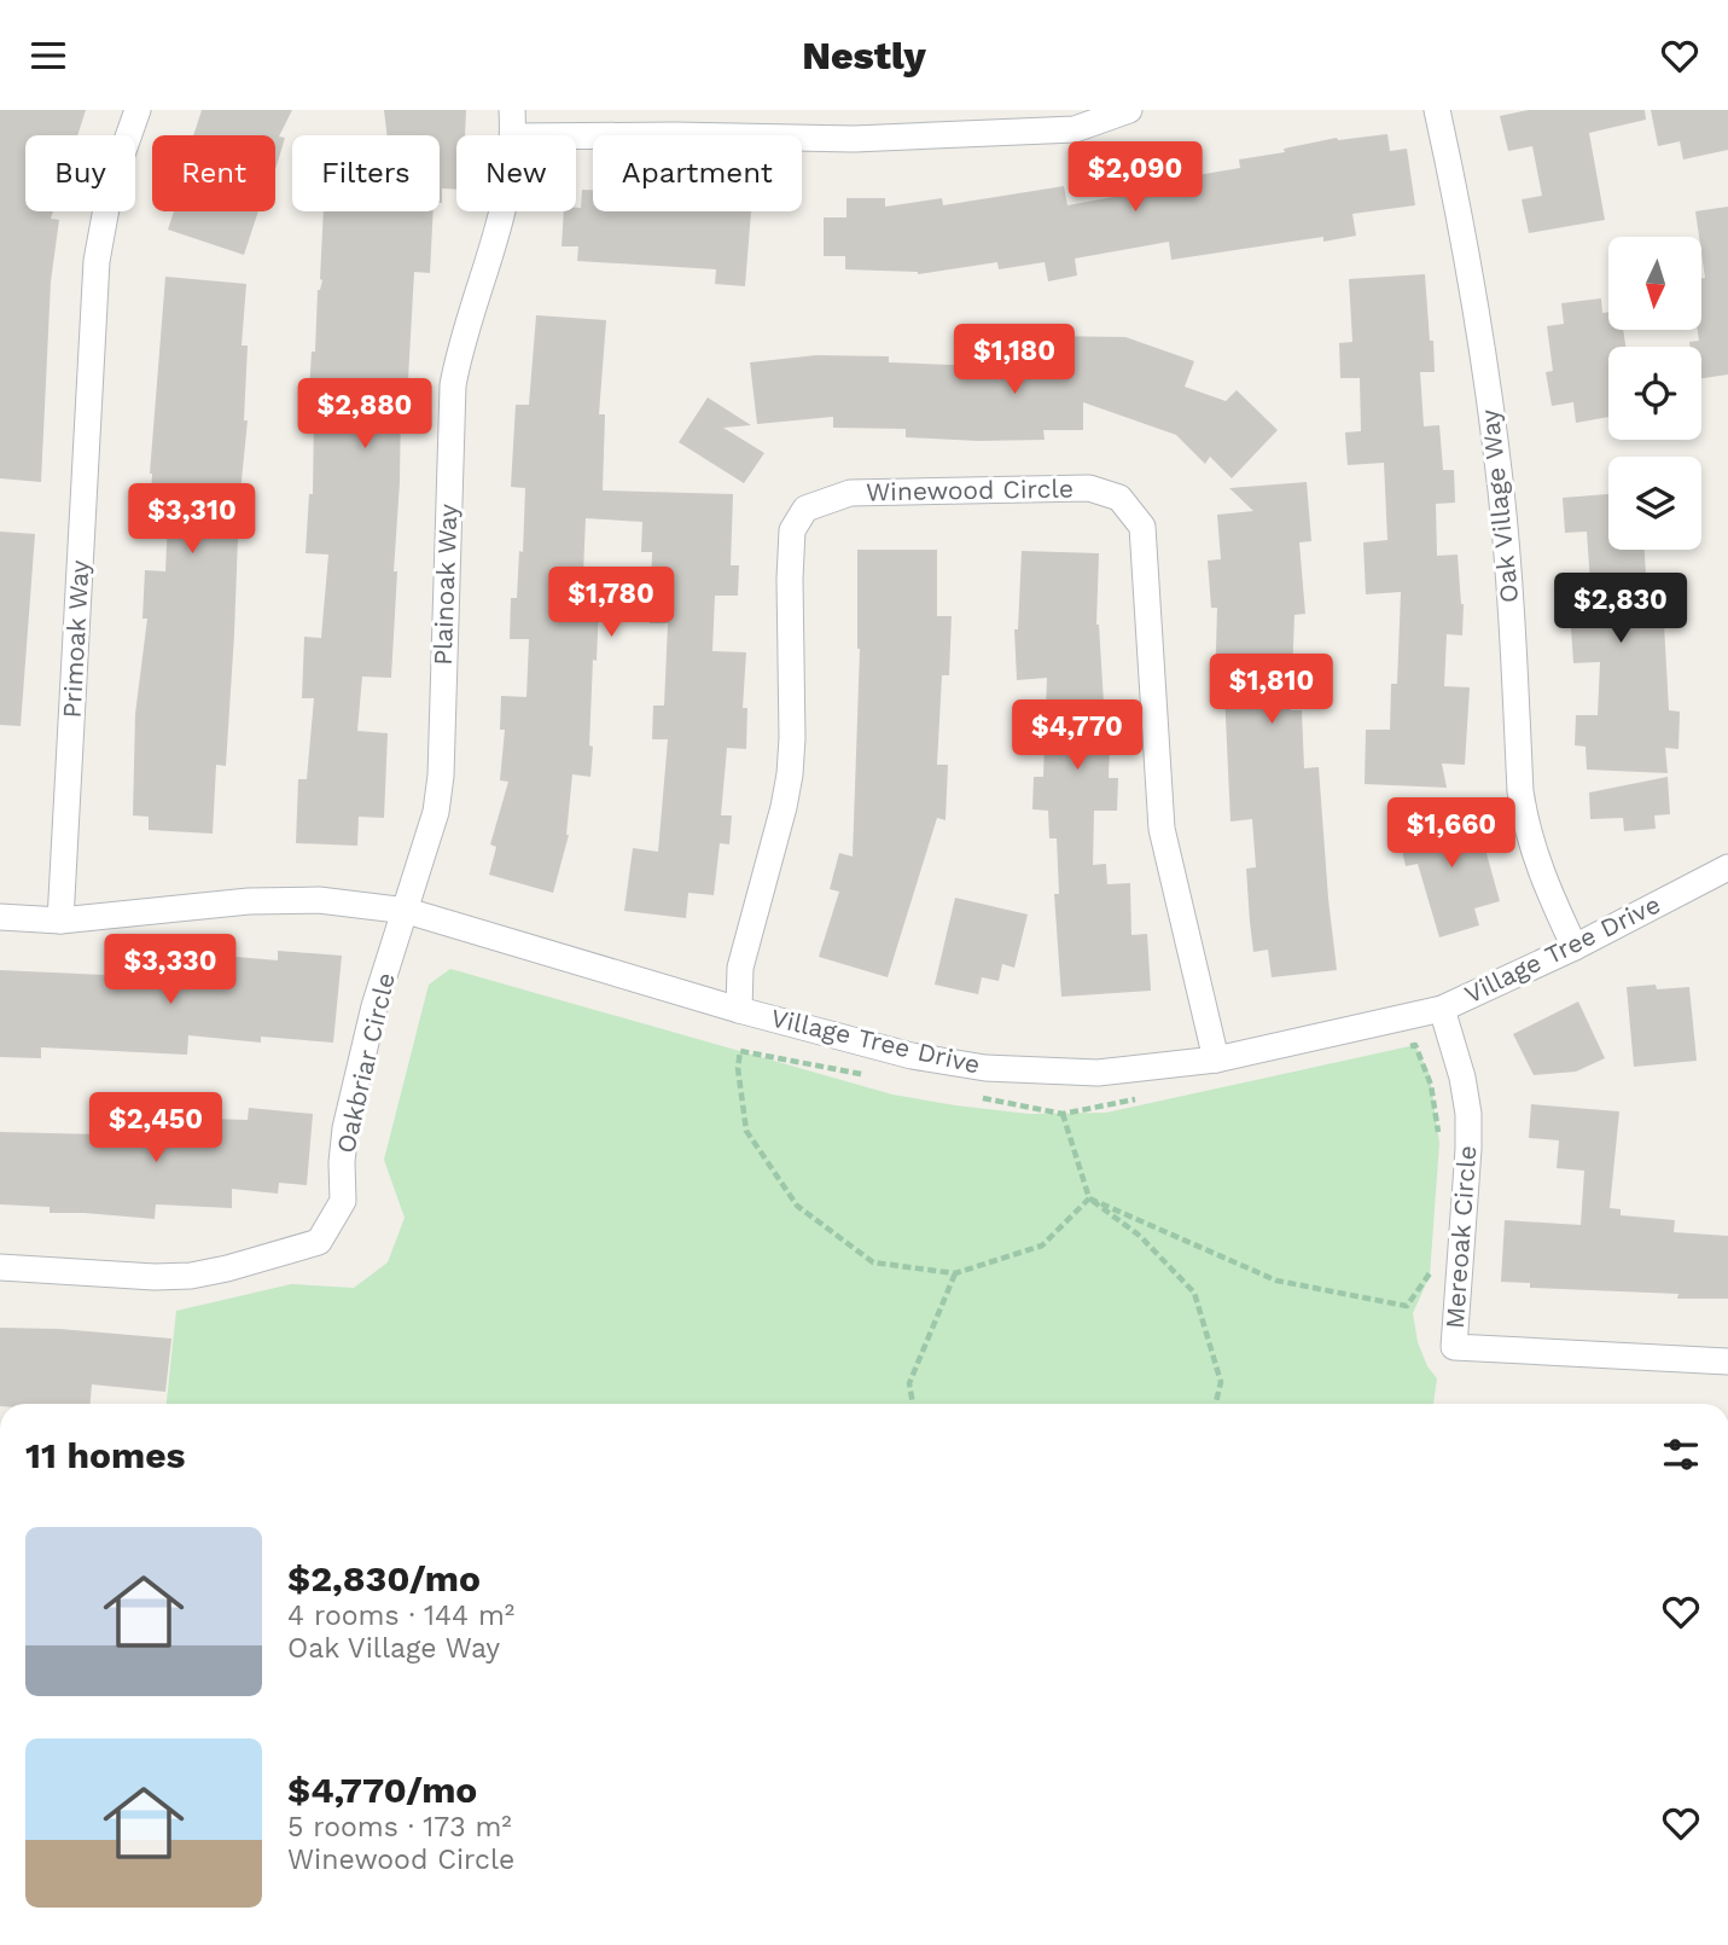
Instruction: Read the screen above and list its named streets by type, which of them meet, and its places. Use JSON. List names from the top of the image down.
{
  "streets": {
    "street": [
      "Winewood Circle",
      "Oak Village Way",
      "Plainoak Way",
      "Primoak Way",
      "Village Tree Drive",
      "Oakbriar Circle",
      "Mereoak Circle"
    ]
  },
  "crossings": [
    ["Winewood Circle", "Village Tree Drive"],
    ["Oak Village Way", "Village Tree Drive"],
    ["Plainoak Way", "Village Tree Drive"],
    ["Plainoak Way", "Oakbriar Circle"],
    ["Primoak Way", "Village Tree Drive"],
    ["Village Tree Drive", "Oakbriar Circle"],
    ["Village Tree Drive", "Mereoak Circle"]
  ],
  "north": "bottom",
  "page": {
    "header": "Nestly",
    "chip": [
      "Buy",
      "Rent",
      "Filters",
      "New",
      "Apartment"
    ],
    "price": [
      "$2,090",
      "$1,180",
      "$2,880",
      "$3,310",
      "$1,780",
      "$2,830",
      "$1,810",
      "$4,770",
      "$1,660",
      "$3,330",
      "$2,450"
    ],
    "heading": "11 homes",
    "list": [
      {
        "name": "$2,830/mo",
        "note": "4 rooms · 144 m² · Oak Village Way"
      },
      {
        "name": "$4,770/mo",
        "note": "5 rooms · 173 m² · Winewood Circle"
      }
    ]
  }
}
